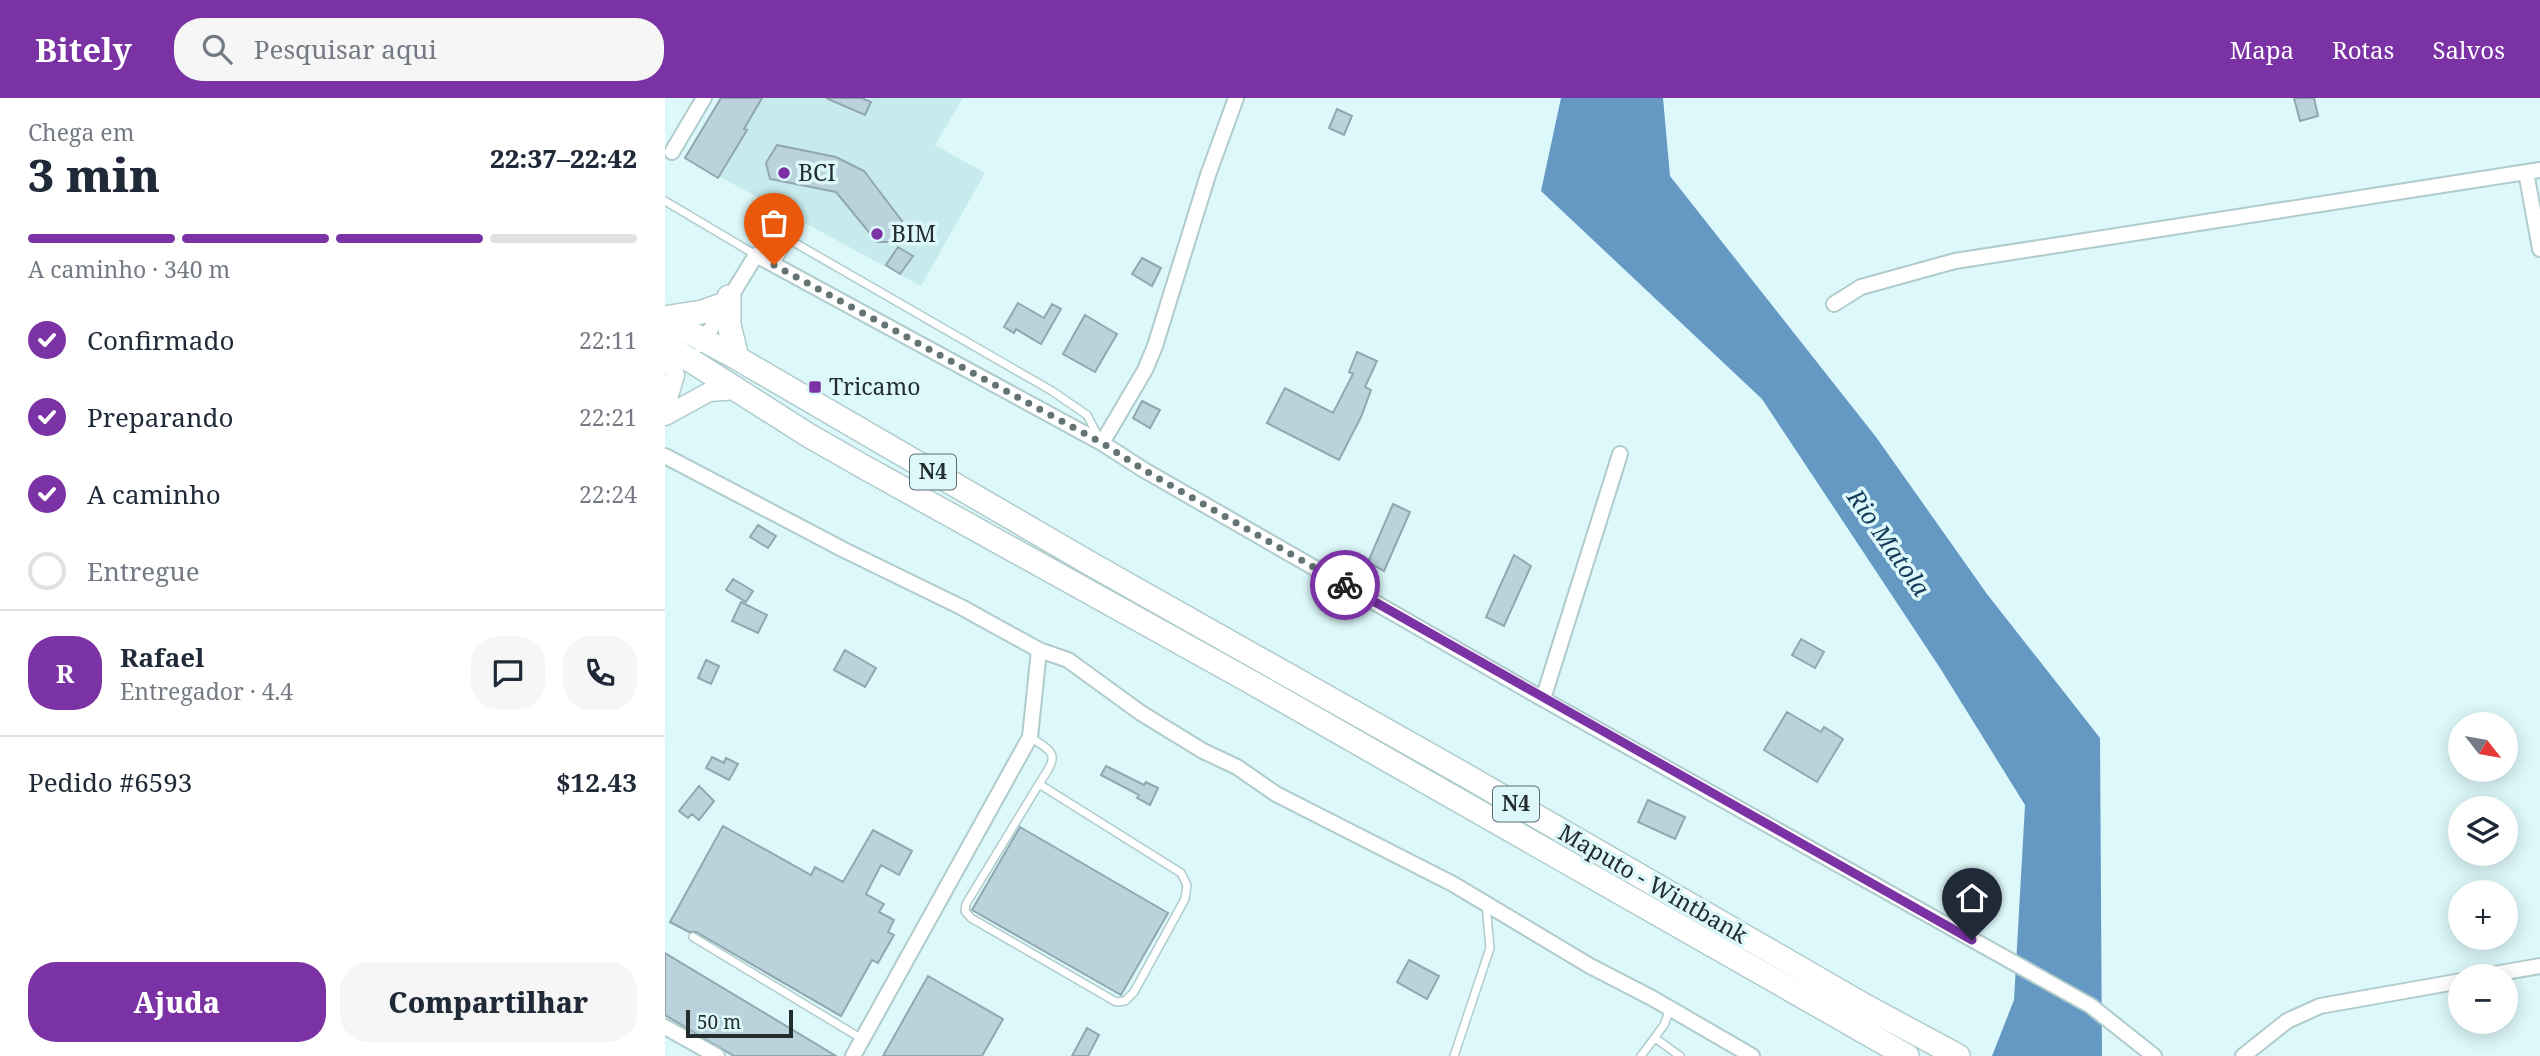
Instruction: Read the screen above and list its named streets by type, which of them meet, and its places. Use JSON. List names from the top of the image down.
{
  "streets": {
    "highway": ["N4", "Maputo - Wintbank"]
  },
  "crossings": [
    ["N4", "Maputo - Wintbank"]
  ],
  "water": ["Rio Matola"],
  "places": {
    "other": ["BCI", "BIM"],
    "transit": ["Tricamo"]
  },
  "scale_bar": "50 m",
  "north": "bottom right",
  "page": {
    "header": "Bitely",
    "search": "Pesquisar aqui",
    "nav": ["Mapa", "Rotas", "Salvos"],
    "heading": ["3 min", "Chega em", "22:37–22:42"],
    "panel": [
      "Rafael",
      "Entregador · 4.4",
      "Pedido #6593",
      "$12.43"
    ],
    "bar": "A caminho · 340 m",
    "list": [
      ["Confirmado", "22:11"],
      ["Preparando", "22:21"],
      ["A caminho", "22:24"],
      "Entregue"
    ],
    "round": "R",
    "map_buttons": ["+", "−"],
    "buttons": ["Ajuda", "Compartilhar"],
    "scale": "50 m"
  }
}
